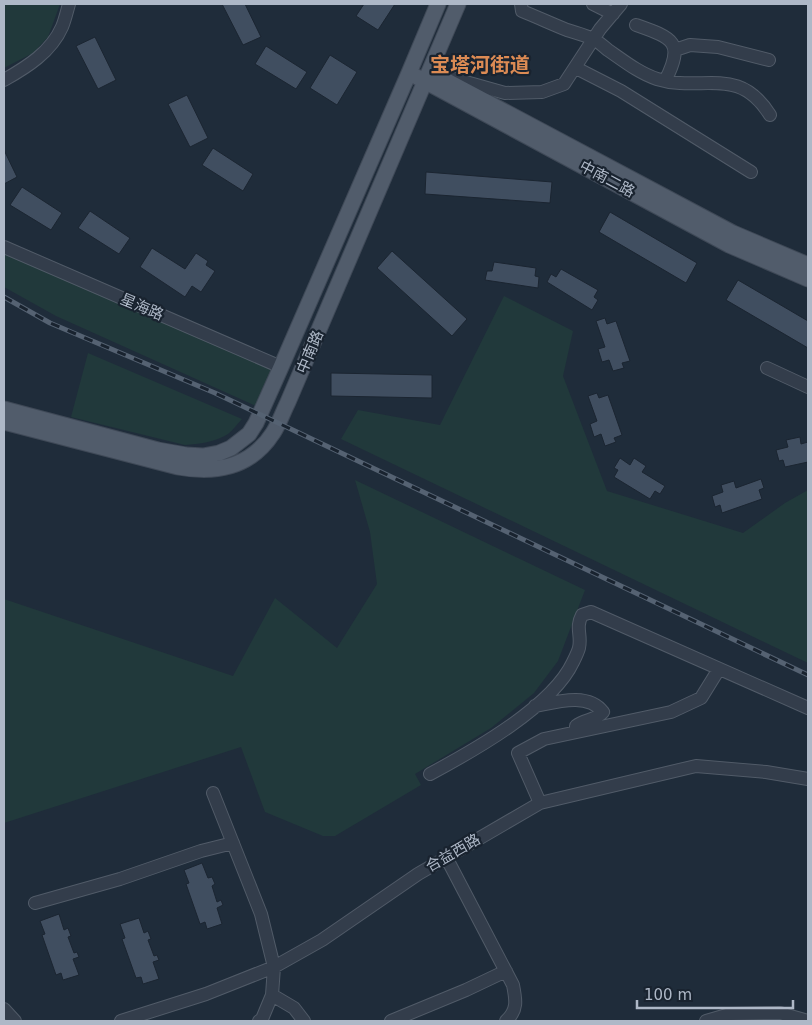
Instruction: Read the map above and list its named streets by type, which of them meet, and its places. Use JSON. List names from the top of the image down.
{
  "streets": {
    "main road": ["中南二路", "中南路"],
    "street": ["星海路", "合益西路"]
  },
  "crossings": [
    ["中南二路", "中南路"],
    ["星海路", "中南路"]
  ],
  "districts": ["宝塔河街道"],
  "scale_bar": "100 m"
}
